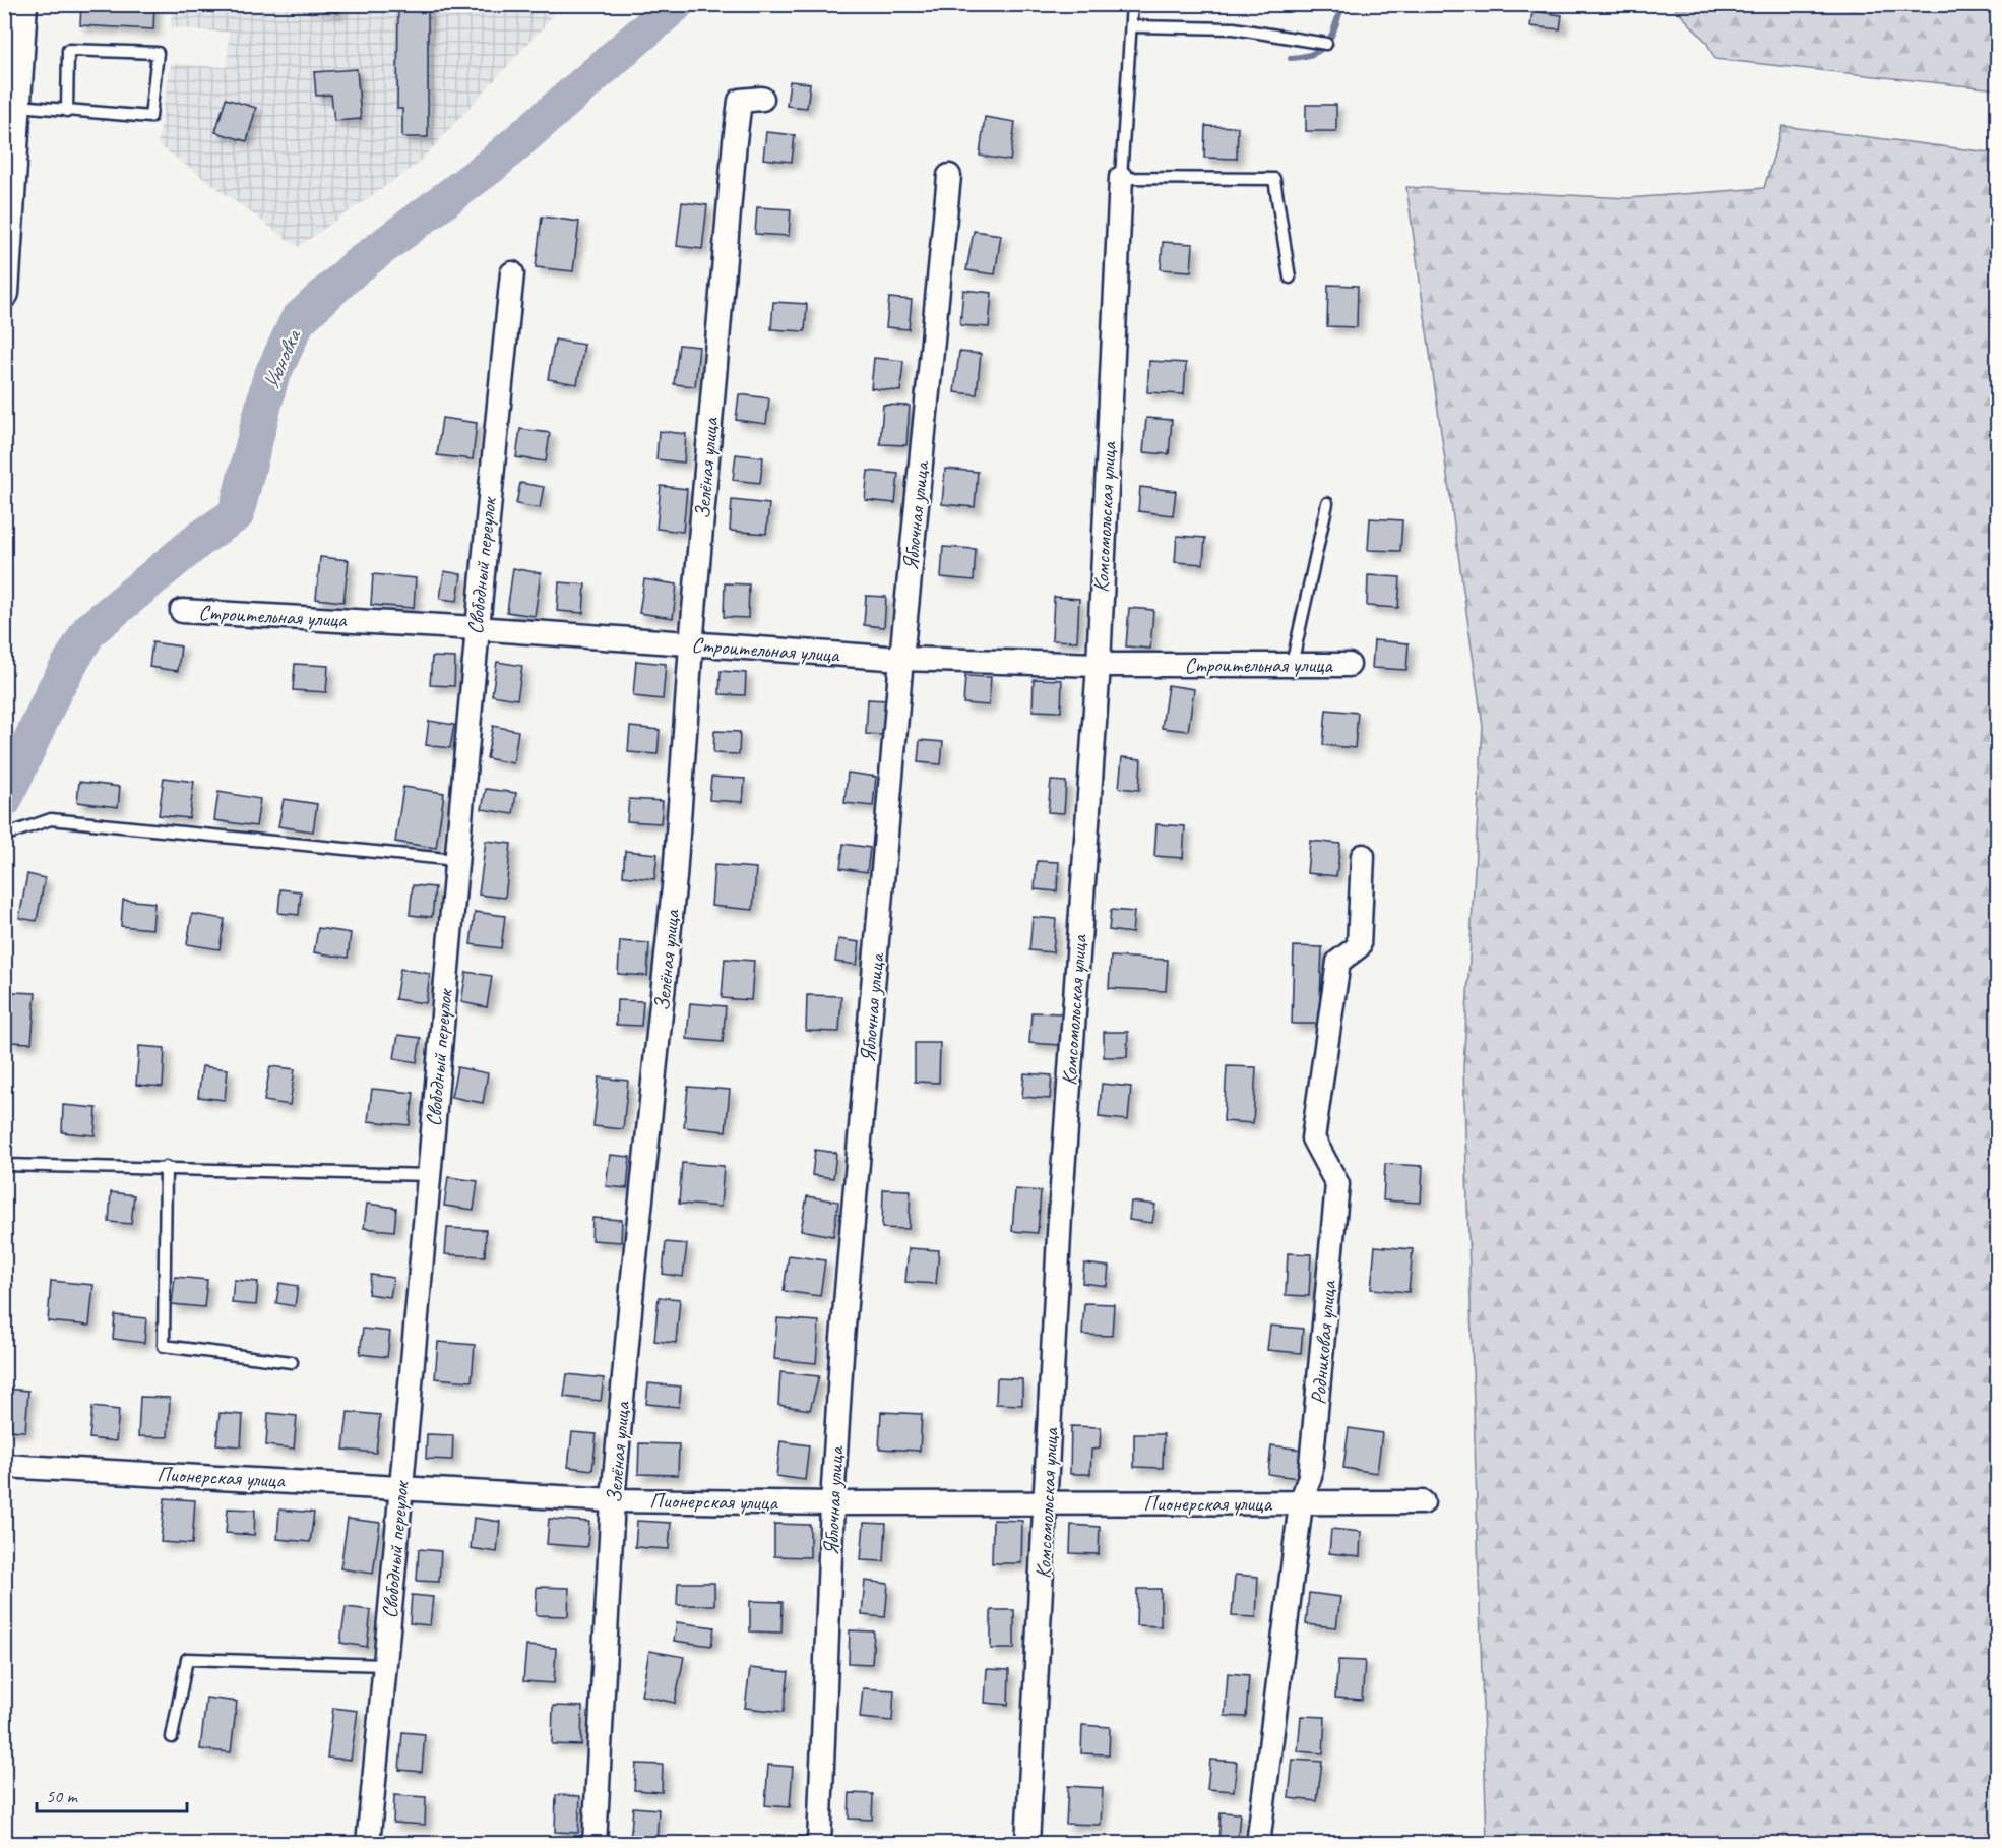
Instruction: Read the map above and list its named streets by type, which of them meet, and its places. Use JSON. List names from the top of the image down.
{
  "streets": {
    "street": [
      "Зелёная улица",
      "Яблочная улица",
      "Комсомольская улица",
      "Свободный переулок",
      "Строительная улица",
      "Родниковая улица",
      "Пионерская улица"
    ]
  },
  "crossings": [
    ["Зелёная улица", "Строительная улица"],
    ["Зелёная улица", "Пионерская улица"],
    ["Яблочная улица", "Строительная улица"],
    ["Яблочная улица", "Пионерская улица"],
    ["Комсомольская улица", "Строительная улица"],
    ["Комсомольская улица", "Пионерская улица"],
    ["Свободный переулок", "Строительная улица"],
    ["Свободный переулок", "Пионерская улица"],
    ["Родниковая улица", "Пионерская улица"]
  ],
  "water": ["Уюновка"],
  "scale_bar": "50 m"
}
